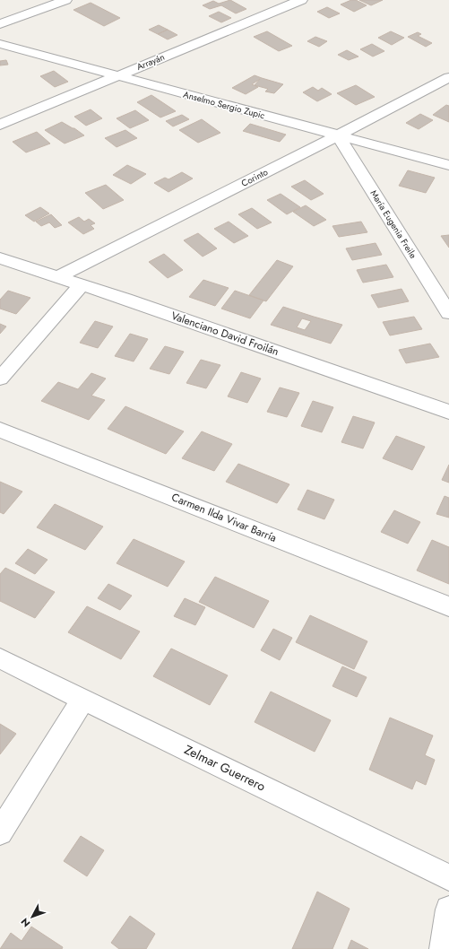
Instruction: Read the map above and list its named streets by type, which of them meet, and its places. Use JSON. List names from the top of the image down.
{
  "streets": {
    "street": [
      "Arrayán",
      "Anselmo Sergio Zupic",
      "Corinto",
      "María Eugenia Freile",
      "Valenciano David Froilán",
      "Carmen Ilda Vivar Barría",
      "Zelmar Guerrero"
    ]
  },
  "crossings": [
    ["Arrayán", "Anselmo Sergio Zupic"],
    ["Anselmo Sergio Zupic", "Corinto"],
    ["Anselmo Sergio Zupic", "María Eugenia Freile"],
    ["Corinto", "María Eugenia Freile"],
    ["Corinto", "Valenciano David Froilán"]
  ],
  "north": "bottom left"
}
